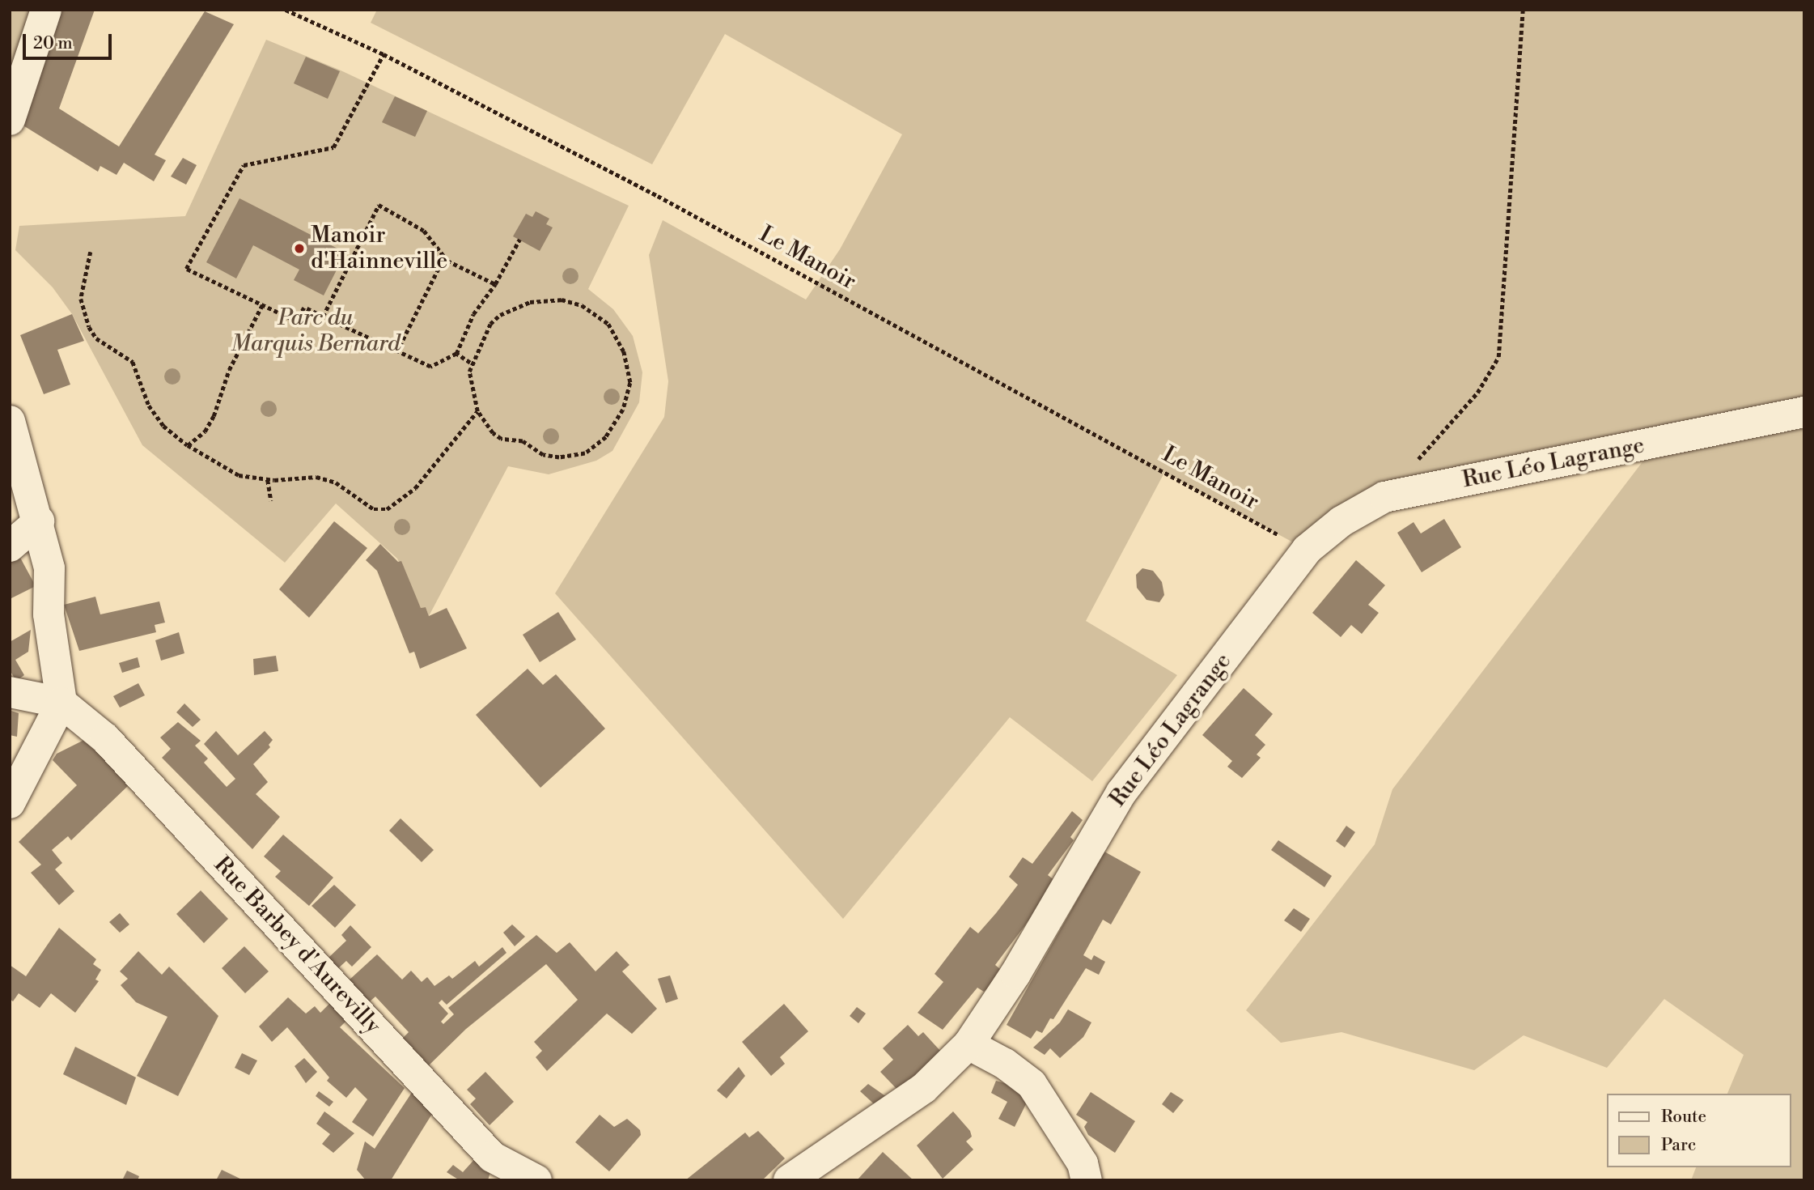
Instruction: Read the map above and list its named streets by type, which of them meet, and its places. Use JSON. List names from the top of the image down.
{
  "streets": {
    "street": ["Rue Léo Lagrange", "Rue Barbey d'Aurevilly"],
    "path": ["Le Manoir"]
  },
  "crossings": [
    ["Le Manoir", "Rue Léo Lagrange"]
  ],
  "parks": ["Parc du Marquis Bernard"],
  "places": ["Manoir d'Hainneville"],
  "legend": ["Route", "Parc"],
  "scale_bar": "20 m"
}
